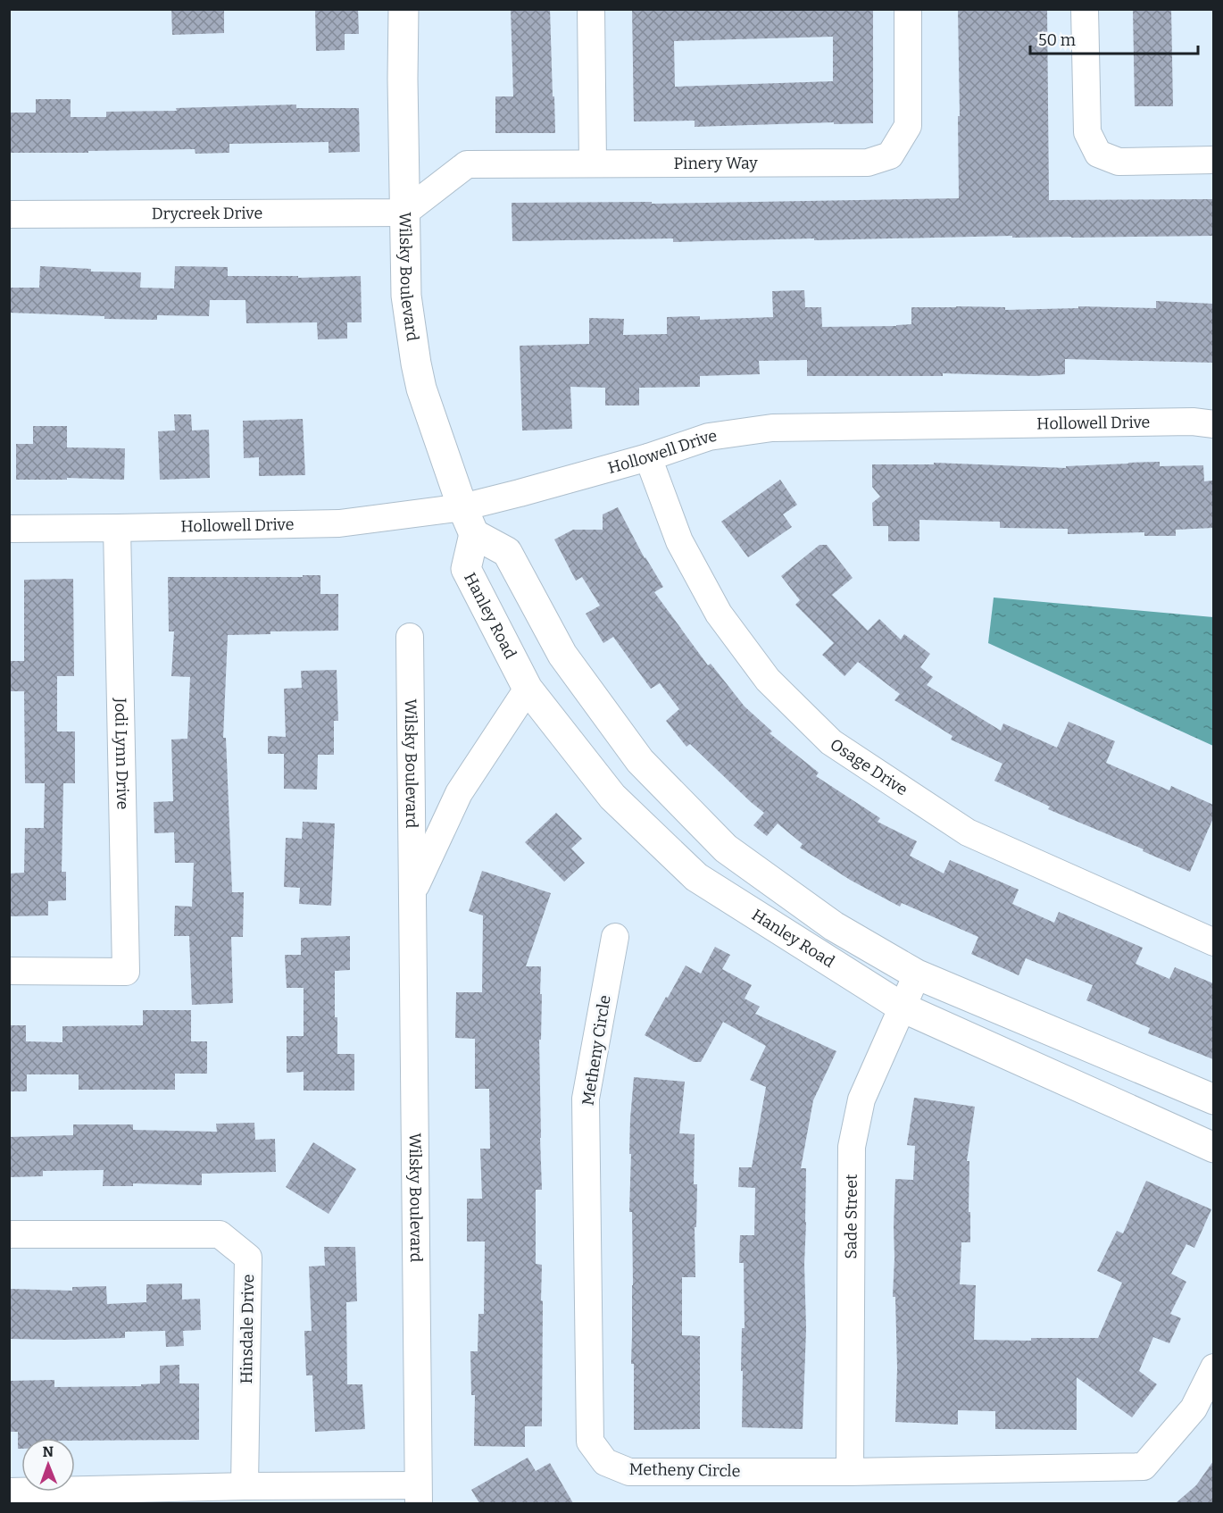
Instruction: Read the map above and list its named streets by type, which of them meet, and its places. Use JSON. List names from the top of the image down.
{
  "streets": {
    "main road": ["Wilsky Boulevard", "Hanley Road"],
    "street": [
      "Pinery Way",
      "Drycreek Drive",
      "Hollowell Drive",
      "Jodi Lynn Drive",
      "Osage Drive",
      "Metheny Circle",
      "Sade Street",
      "Hinsdale Drive"
    ]
  },
  "crossings": [
    ["Pinery Way", "Drycreek Drive"],
    ["Pinery Way", "Wilsky Boulevard"],
    ["Drycreek Drive", "Wilsky Boulevard"],
    ["Wilsky Boulevard", "Hollowell Drive"],
    ["Wilsky Boulevard", "Hanley Road"],
    ["Hollowell Drive", "Hanley Road"],
    ["Hollowell Drive", "Jodi Lynn Drive"],
    ["Hollowell Drive", "Osage Drive"],
    ["Hanley Road", "Sade Street"],
    ["Metheny Circle", "Sade Street"]
  ],
  "scale_bar": "50 m",
  "north": "top"
}
